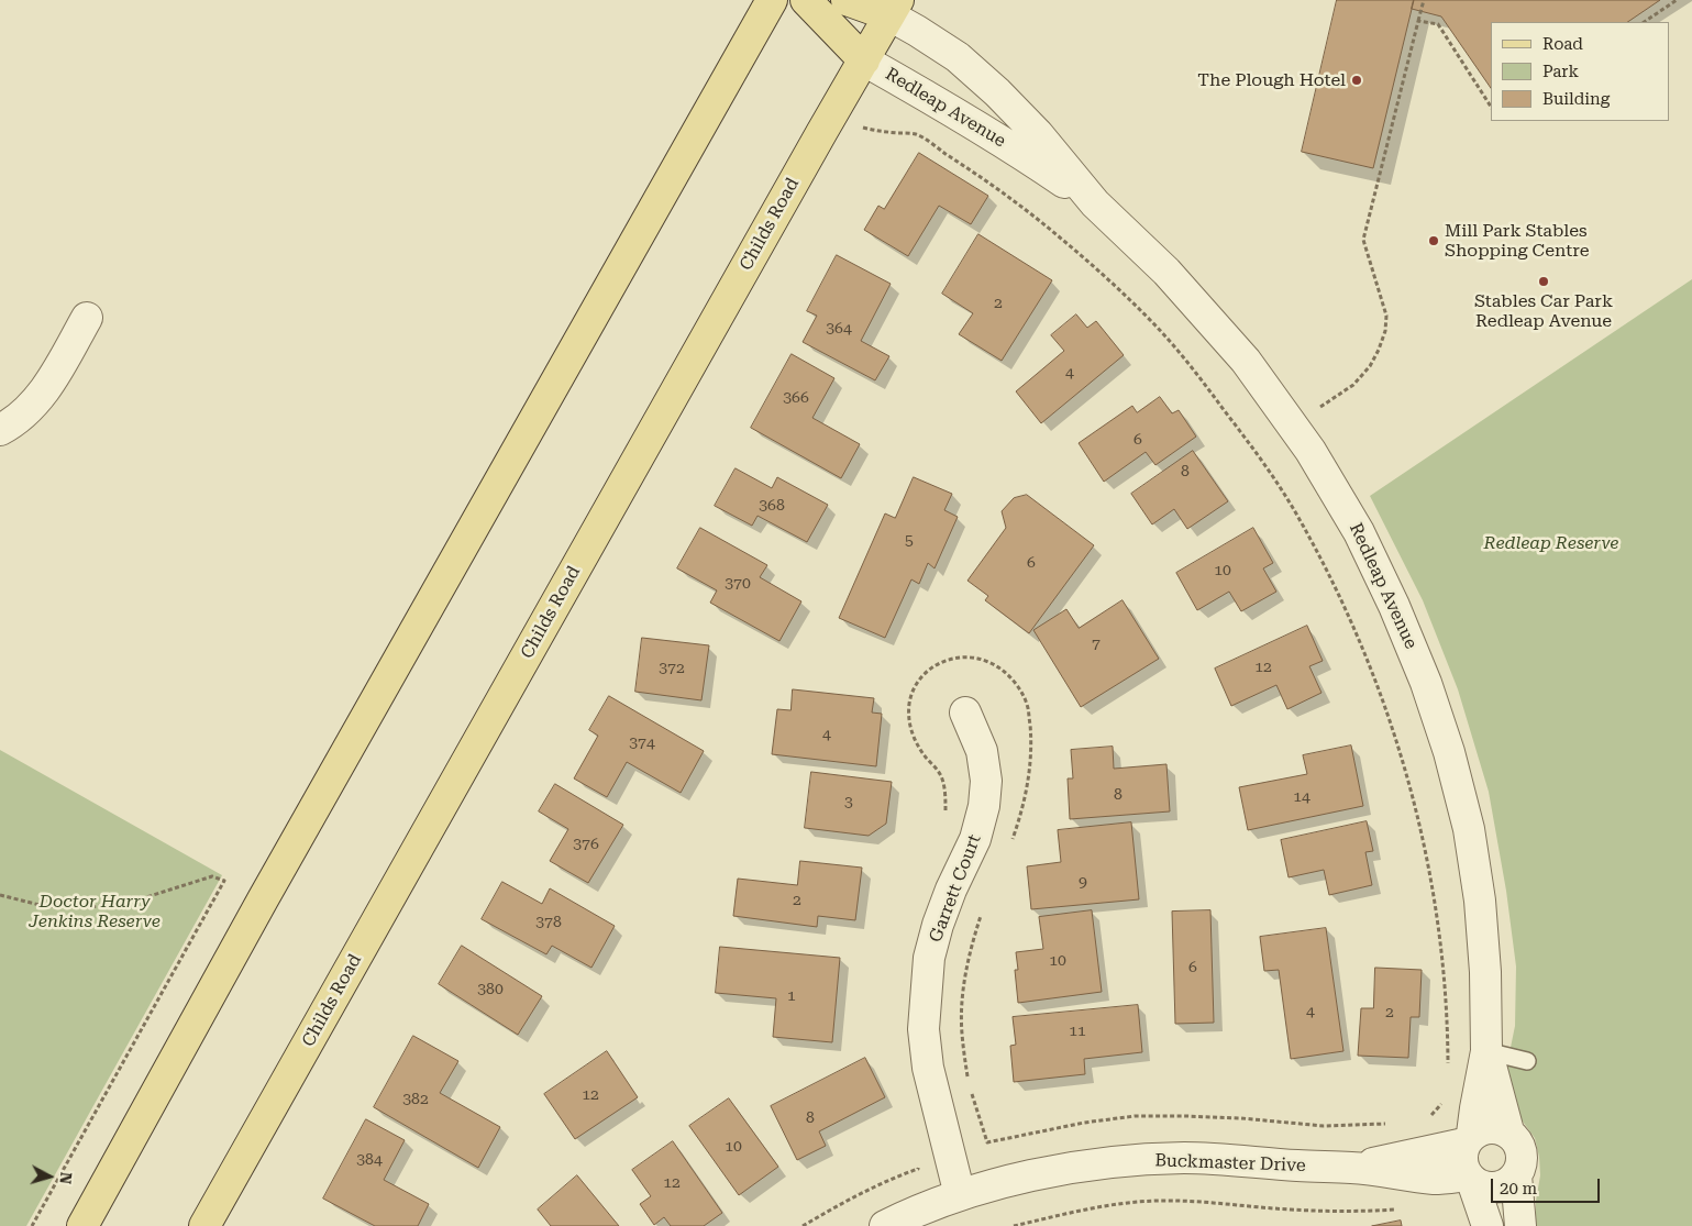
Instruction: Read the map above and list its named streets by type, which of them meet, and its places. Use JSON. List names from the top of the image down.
{
  "streets": {
    "main road": ["Redleap Avenue", "Childs Road"],
    "street": ["Garrett Court", "Buckmaster Drive"]
  },
  "crossings": [
    ["Redleap Avenue", "Childs Road"],
    ["Redleap Avenue", "Buckmaster Drive"],
    ["Garrett Court", "Buckmaster Drive"]
  ],
  "parks": ["Redleap Reserve", "Doctor Harry Jenkins Reserve"],
  "places": ["The Plough Hotel", "Mill Park Stables Shopping Centre", "Stables Car Park Redleap Avenue"],
  "house_numbers": [
    "2",
    "364",
    "4",
    "366",
    "6",
    "8",
    "368",
    "5",
    "6",
    "10",
    "370",
    "7",
    "12",
    "372",
    "4",
    "374",
    "8",
    "14",
    "3",
    "376",
    "9",
    "2",
    "378",
    "10",
    "6",
    "380",
    "1",
    "4",
    "2",
    "11",
    "12",
    "382",
    "8",
    "10",
    "384",
    "12"
  ],
  "legend": ["Road", "Park", "Building"],
  "scale_bar": "20 m",
  "north": "right"
}
